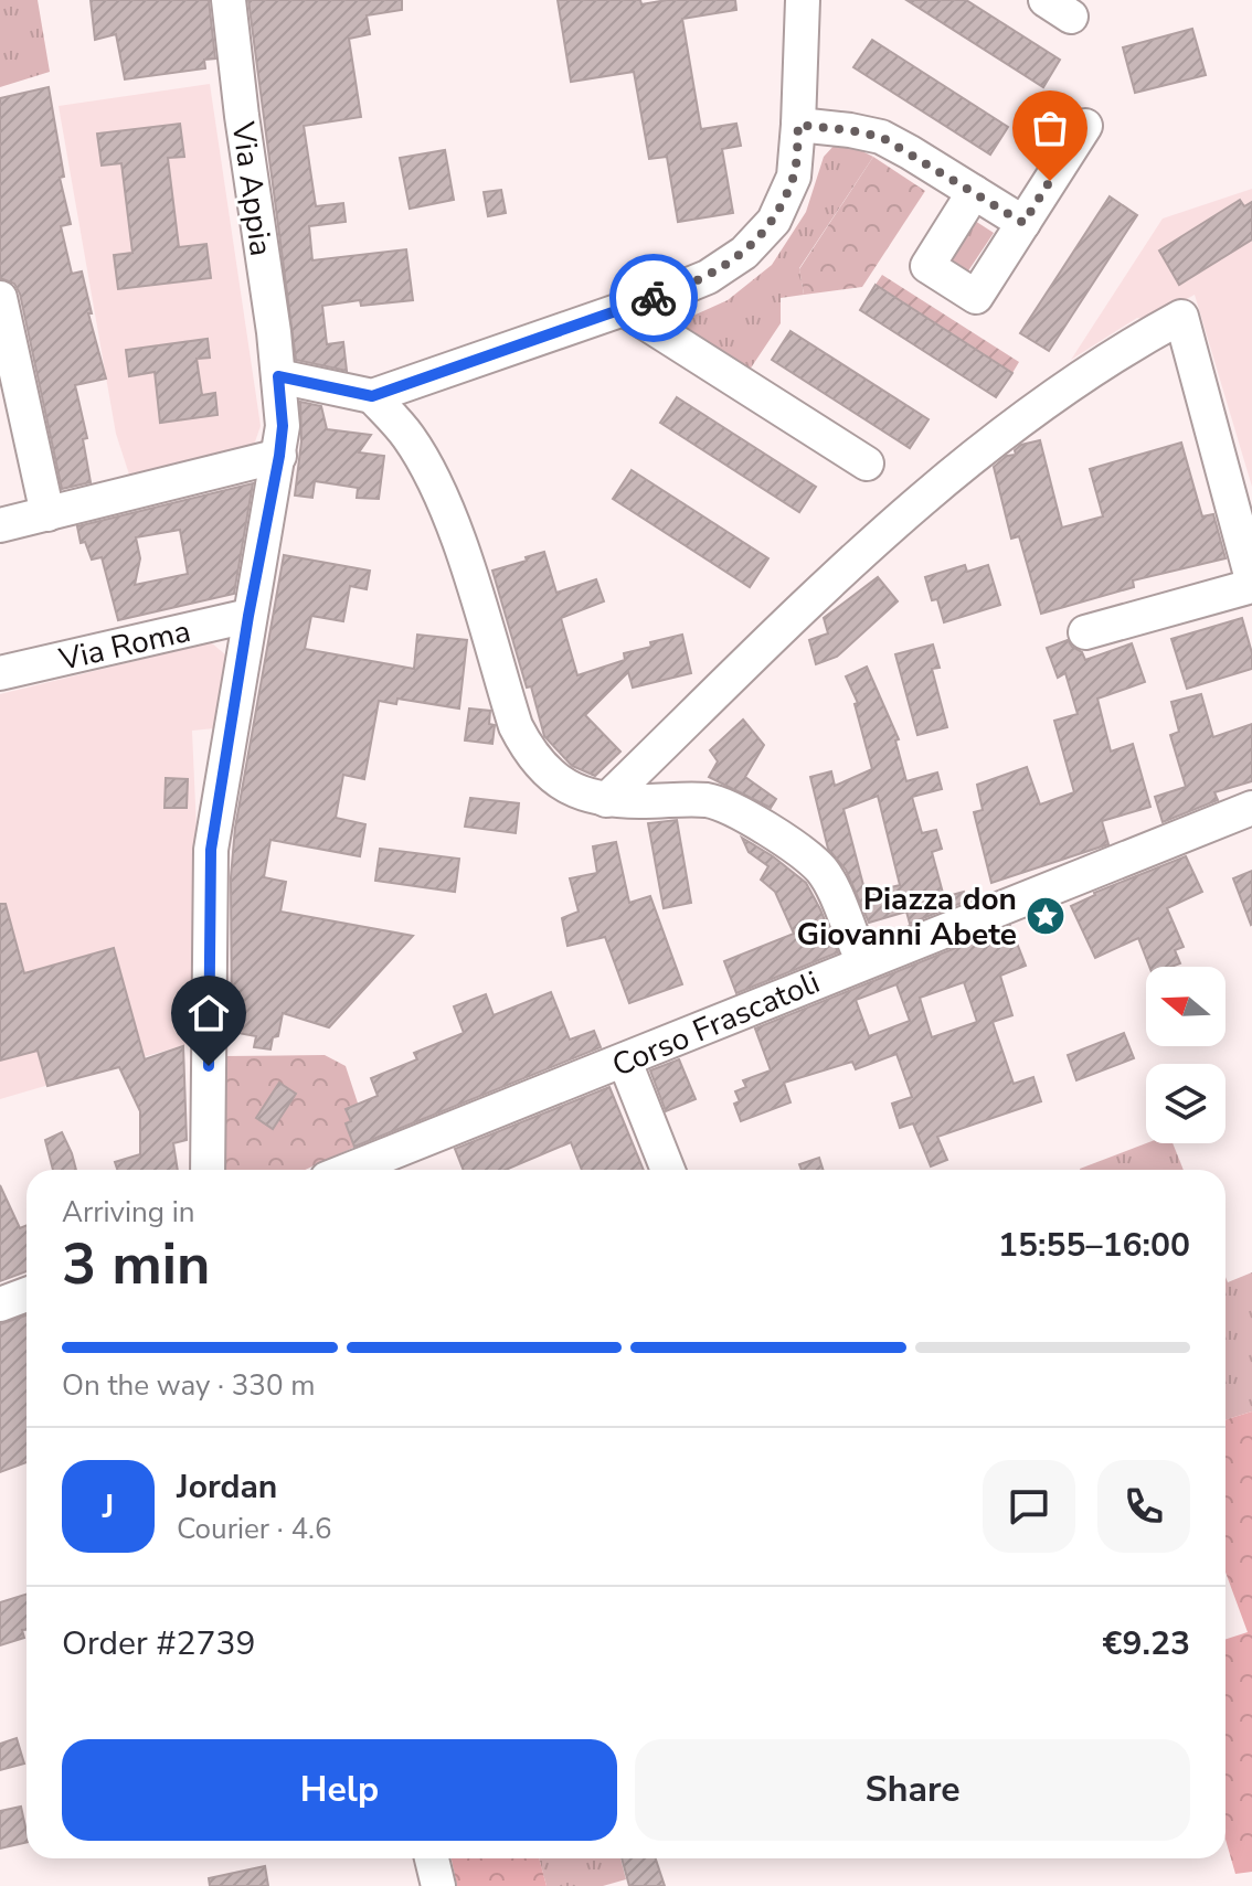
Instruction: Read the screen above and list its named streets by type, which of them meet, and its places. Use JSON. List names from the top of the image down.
{
  "streets": {
    "street": ["Via Appia", "Via Roma", "Corso Frascatoli"]
  },
  "places": {
    "place": ["Piazza don Giovanni Abete"]
  },
  "north": "left",
  "page": {
    "heading": ["3 min", "Arriving in", "15:55–16:00"],
    "panel": [
      "Jordan",
      "Courier · 4.6",
      "Order #2739",
      "€9.23"
    ],
    "bar": "On the way · 330 m",
    "round": "J",
    "buttons": ["Help", "Share"]
  }
}
